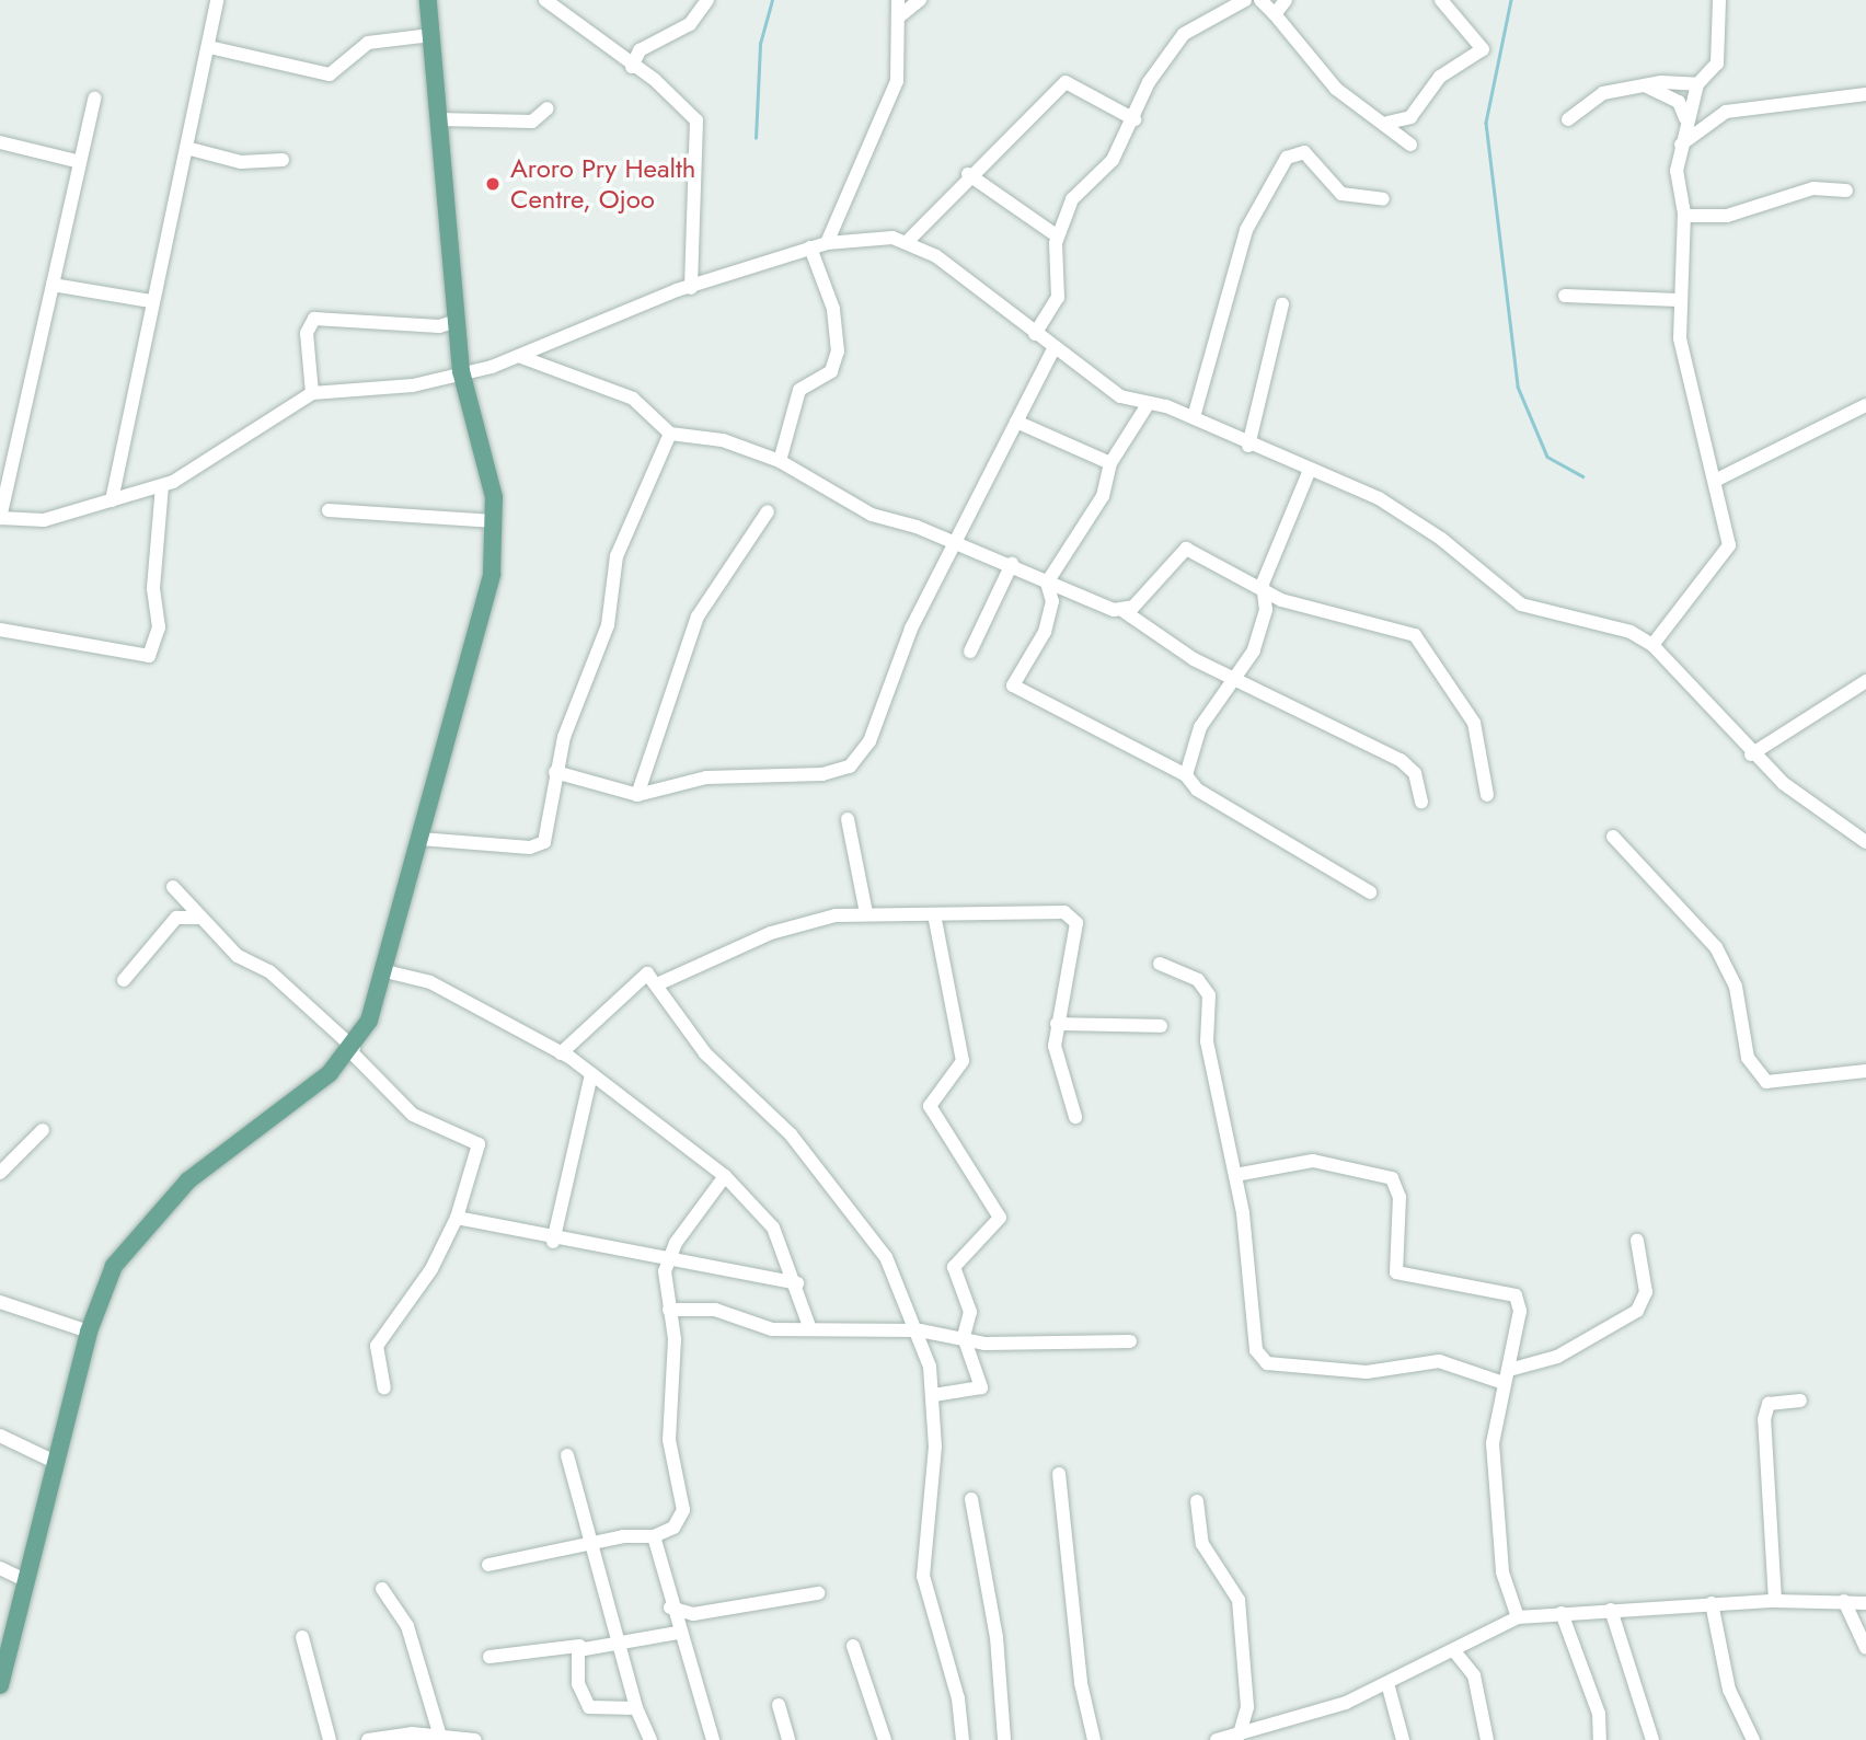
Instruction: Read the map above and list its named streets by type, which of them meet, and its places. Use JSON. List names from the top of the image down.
{
  "places": ["Aroro Pry Health Centre, Ojoo"]
}
